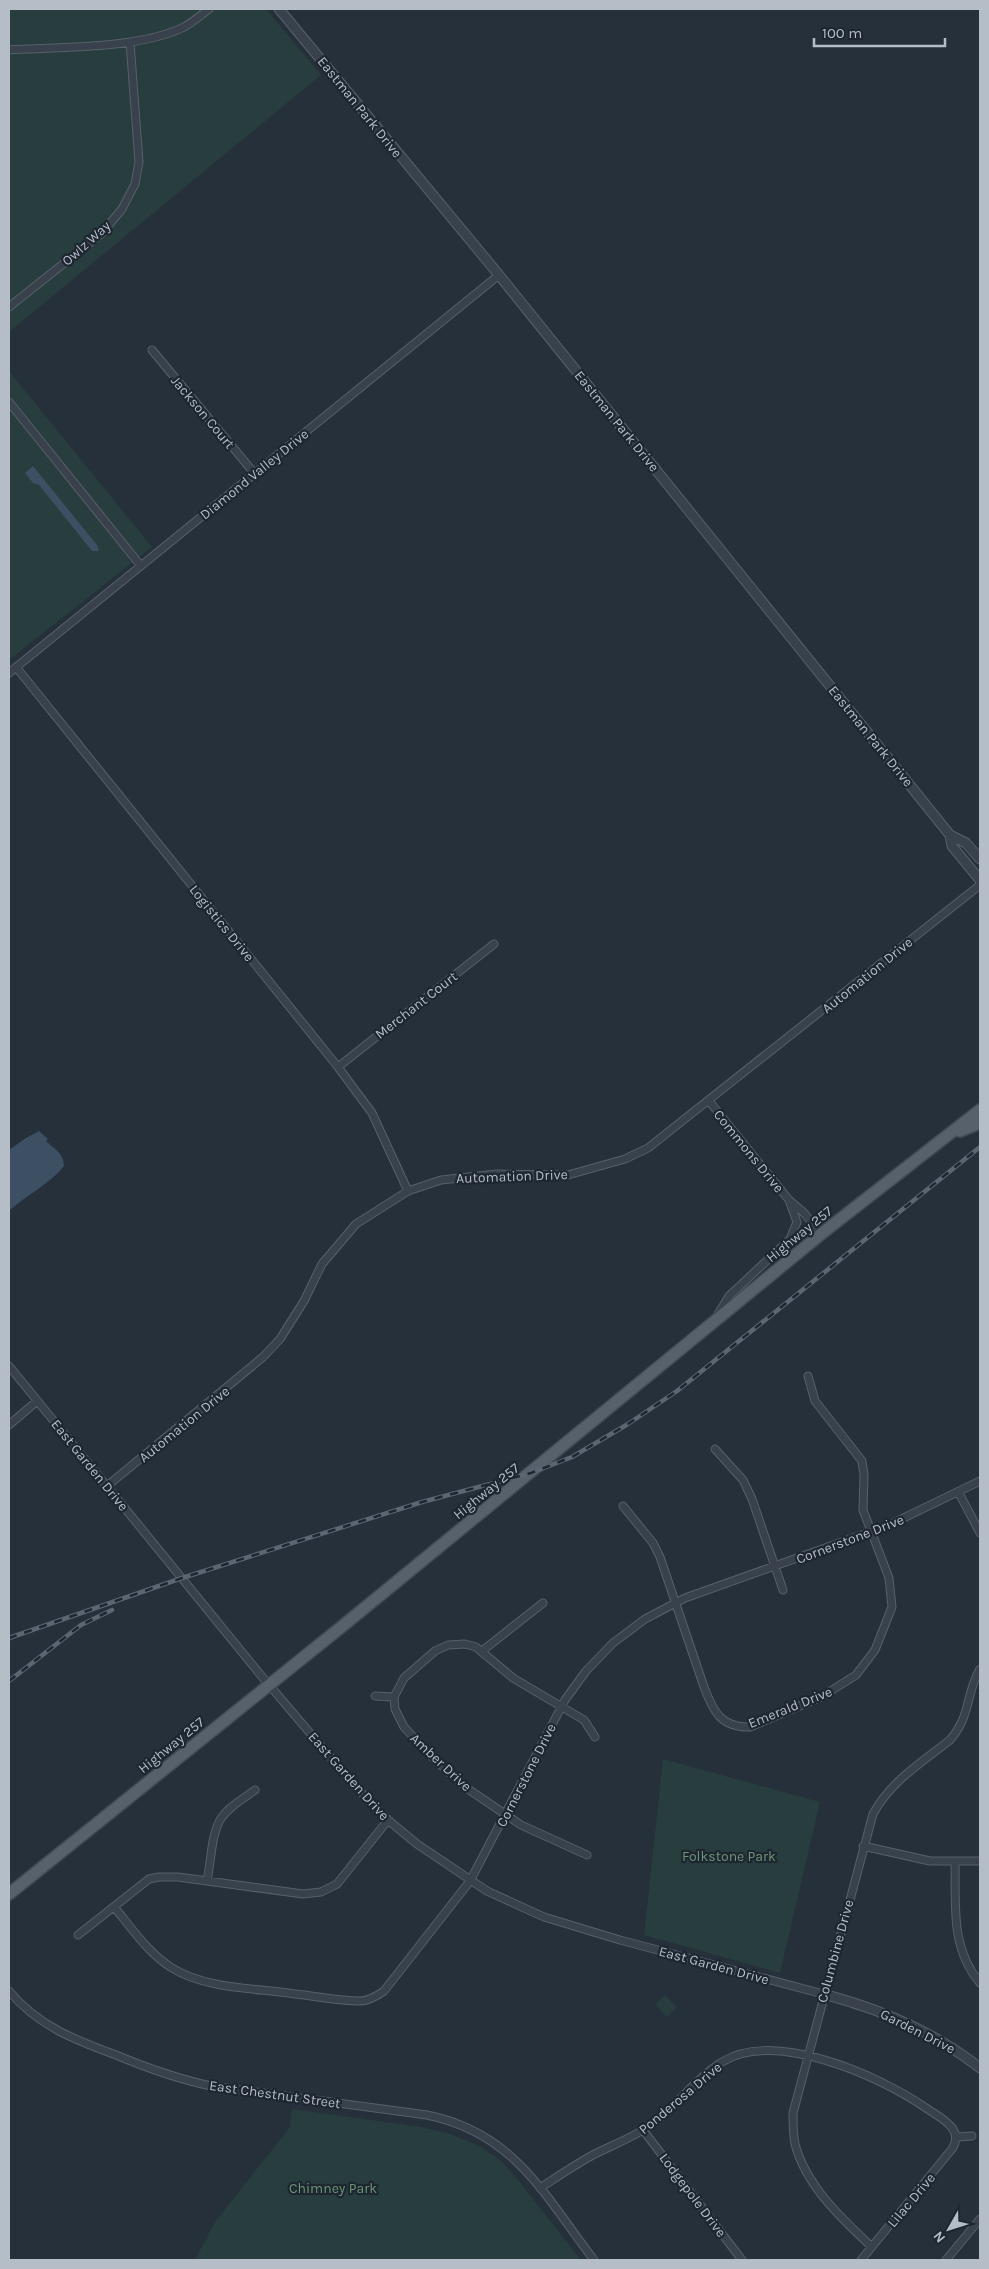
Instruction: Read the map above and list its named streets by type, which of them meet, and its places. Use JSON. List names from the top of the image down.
{
  "streets": {
    "main road": ["Highway 257"],
    "street": [
      "Eastman Park Drive",
      "Owlz Way",
      "Jackson Court",
      "Diamond Valley Drive",
      "Logistics Drive",
      "Automation Drive",
      "Merchant Court",
      "Commons Drive",
      "East Garden Drive",
      "Cornerstone Drive",
      "Emerald Drive",
      "Amber Drive",
      "Columbine Drive",
      "Garden Drive",
      "East Chestnut Street",
      "Ponderosa Drive",
      "Lodgepole Drive",
      "Lilac Drive"
    ]
  },
  "crossings": [
    ["Eastman Park Drive", "Diamond Valley Drive"],
    ["Jackson Court", "Diamond Valley Drive"],
    ["Diamond Valley Drive", "Logistics Drive"],
    ["Logistics Drive", "Automation Drive"],
    ["Logistics Drive", "Merchant Court"],
    ["Automation Drive", "Commons Drive"],
    ["Automation Drive", "East Garden Drive"],
    ["Commons Drive", "Highway 257"],
    ["Highway 257", "East Garden Drive"],
    ["East Garden Drive", "Cornerstone Drive"],
    ["East Garden Drive", "Columbine Drive"],
    ["East Garden Drive", "Garden Drive"],
    ["Cornerstone Drive", "Emerald Drive"],
    ["Cornerstone Drive", "Amber Drive"],
    ["Columbine Drive", "Garden Drive"],
    ["Columbine Drive", "Ponderosa Drive"],
    ["Columbine Drive", "Lilac Drive"],
    ["East Chestnut Street", "Ponderosa Drive"],
    ["Ponderosa Drive", "Lodgepole Drive"],
    ["Ponderosa Drive", "Lilac Drive"]
  ],
  "parks": ["Folkstone Park", "Chimney Park"],
  "scale_bar": "100 m",
  "north": "bottom left"
}
